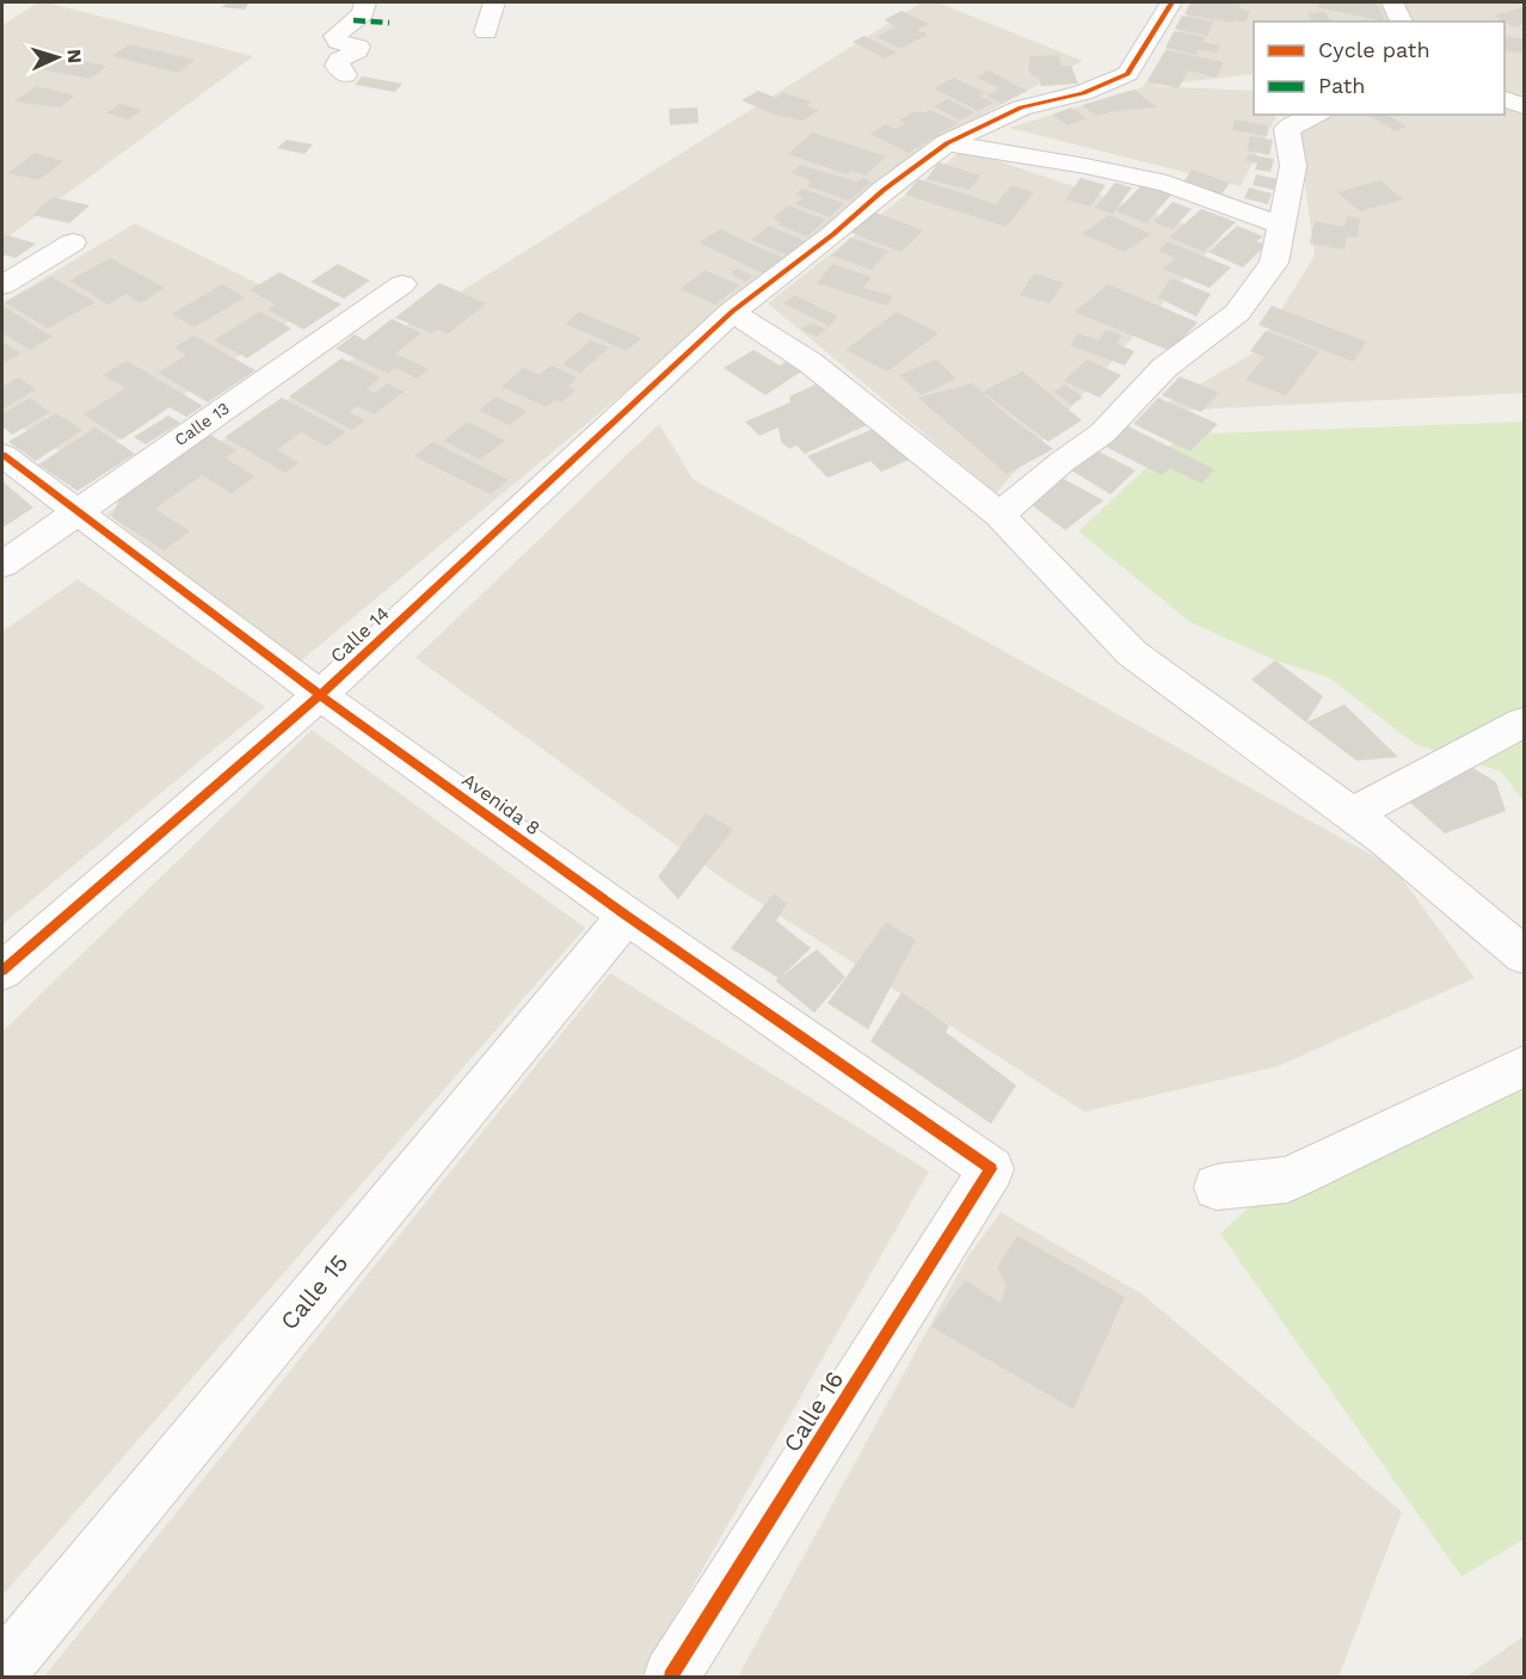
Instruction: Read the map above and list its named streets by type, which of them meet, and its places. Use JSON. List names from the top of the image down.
{
  "streets": {
    "street": [
      "Calle 13",
      "Calle 14",
      "Avenida 8",
      "Calle 15",
      "Calle 16"
    ]
  },
  "crossings": [
    ["Calle 13", "Avenida 8"],
    ["Calle 14", "Avenida 8"],
    ["Avenida 8", "Calle 15"],
    ["Avenida 8", "Calle 16"]
  ],
  "legend": ["Cycle path", "Path"],
  "north": "right"
}
